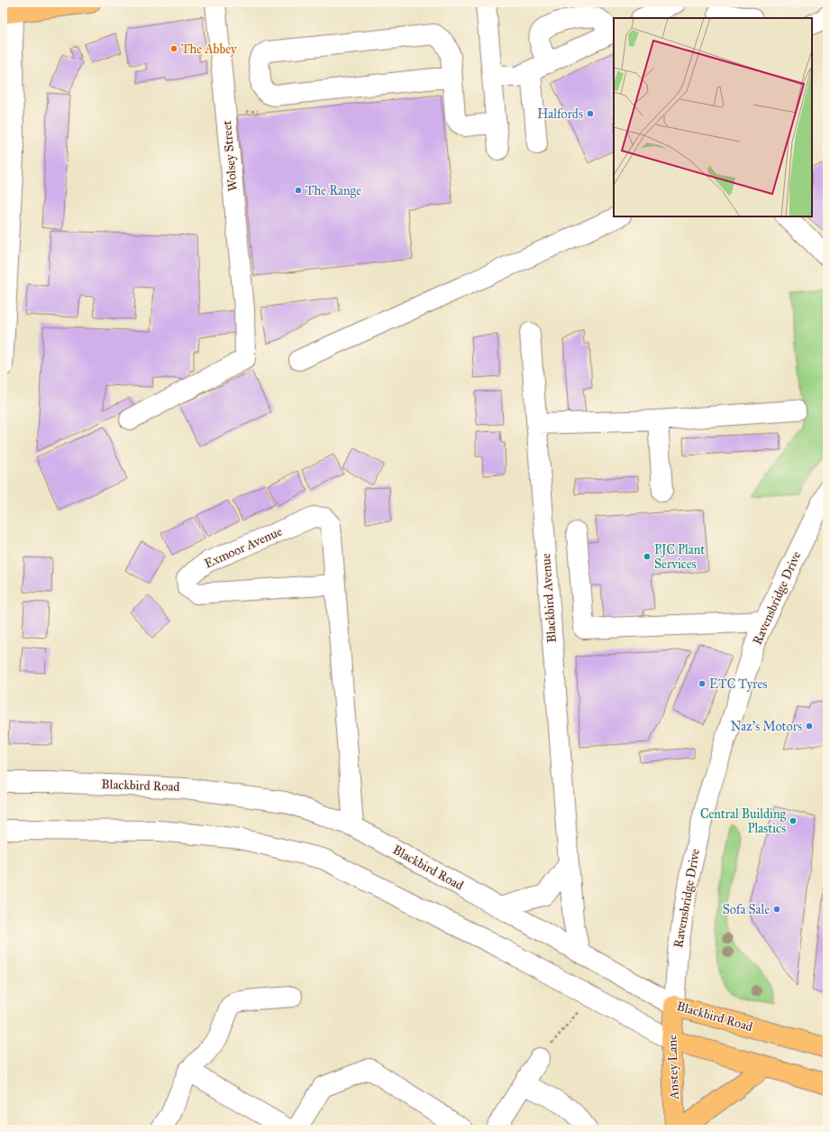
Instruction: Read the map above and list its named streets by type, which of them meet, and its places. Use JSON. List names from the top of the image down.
{
  "streets": {
    "main road": ["Blackbird Road", "Anstey Lane"],
    "street": [
      "Wolsey Street",
      "Exmoor Avenue",
      "Blackbird Avenue",
      "Ravensbridge Drive"
    ]
  },
  "crossings": [
    ["Exmoor Avenue", "Blackbird Road"],
    ["Blackbird Avenue", "Blackbird Road"],
    ["Ravensbridge Drive", "Blackbird Road"],
    ["Ravensbridge Drive", "Anstey Lane"],
    ["Blackbird Road", "Anstey Lane"]
  ],
  "places": [
    "The Abbey",
    "Halfords",
    "The Range",
    "PJC Plant Services",
    "ETC Tyres",
    "Naz's Motors",
    "Central Building Plastics",
    "Sofa Sale"
  ]
}
